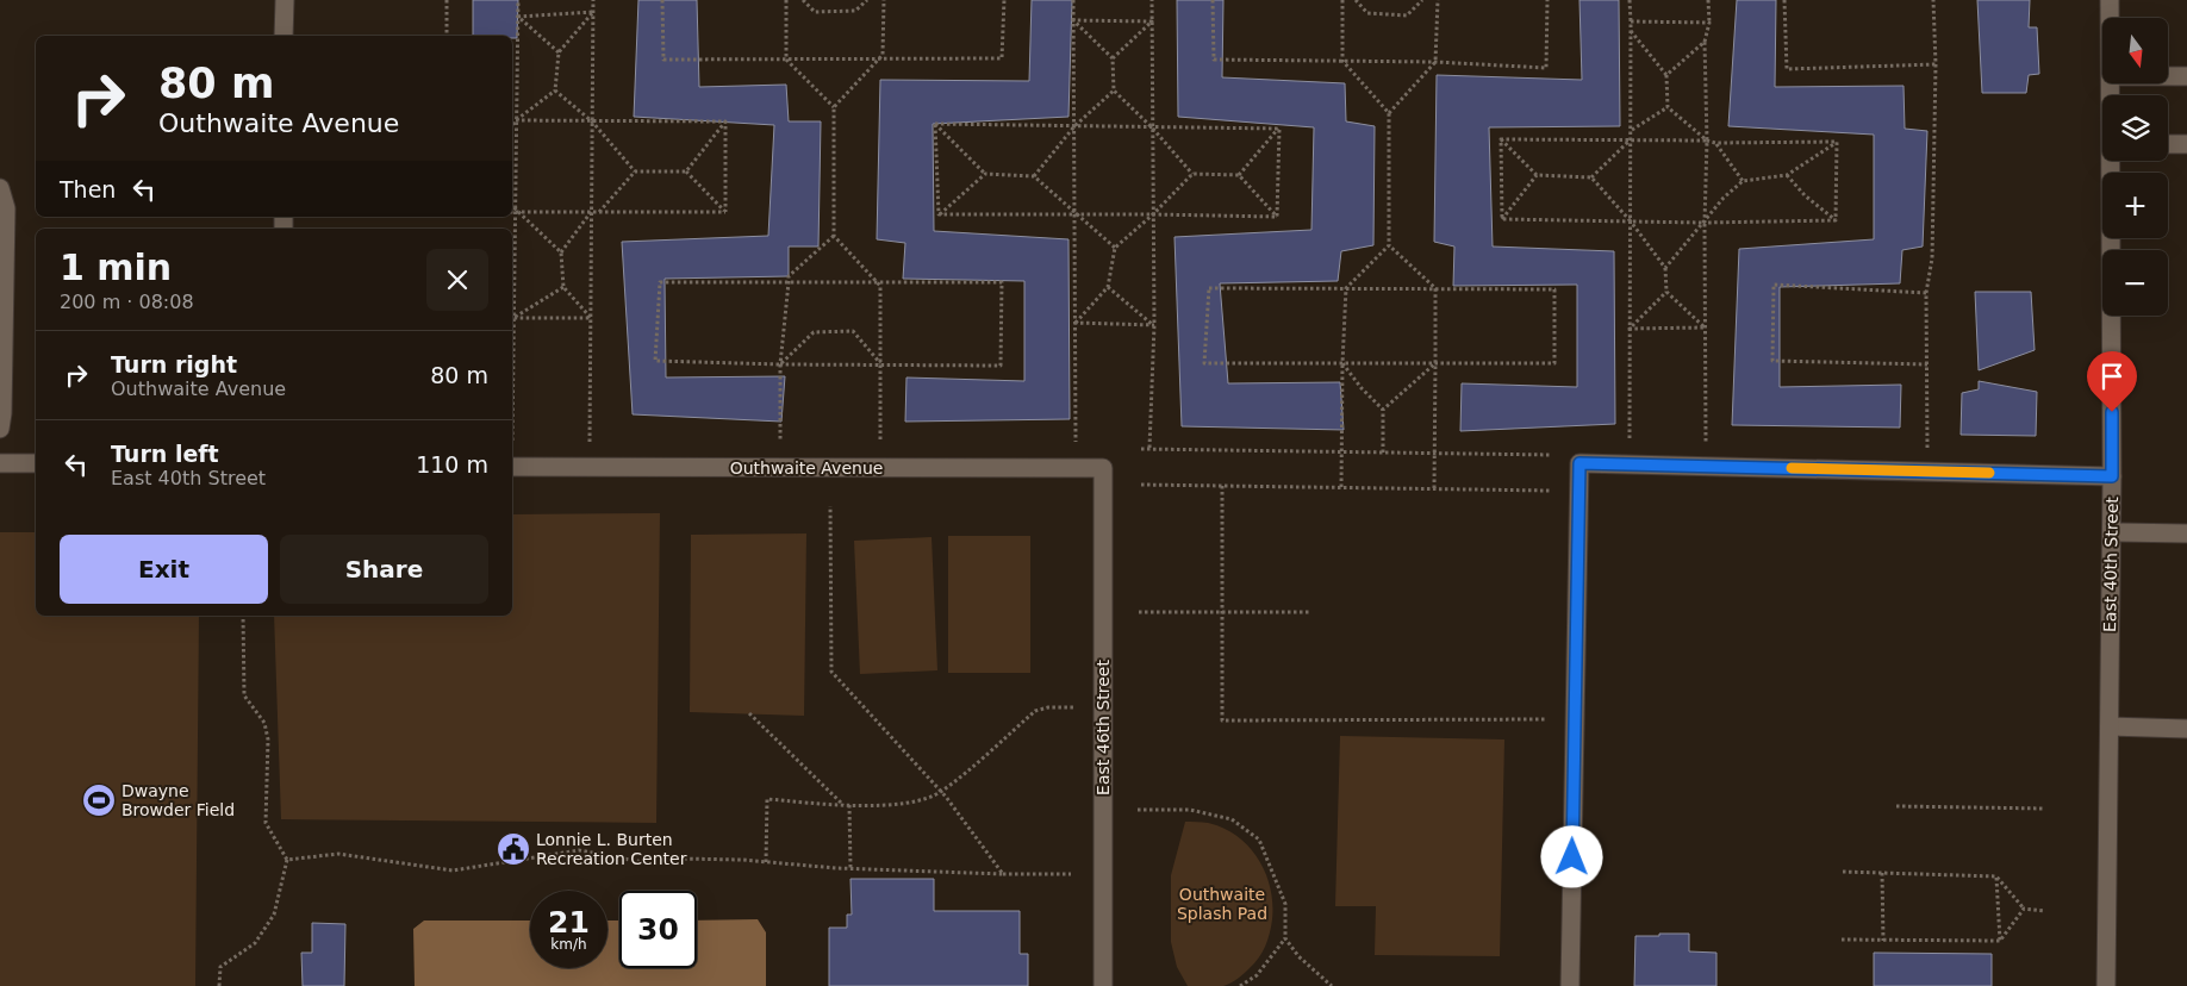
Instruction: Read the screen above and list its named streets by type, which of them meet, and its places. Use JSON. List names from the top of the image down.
{
  "streets": {
    "street": ["Outhwaite Avenue", "East 40th Street", "East 46th Street"]
  },
  "crossings": [
    ["Outhwaite Avenue", "East 46th Street"]
  ],
  "parks": ["Outhwaite Splash Pad"],
  "places": {
    "sports": ["Dwayne Browder Field"],
    "public building": ["Lonnie L. Burten Recreation Center"]
  },
  "north": "bottom",
  "page": {
    "map_buttons": ["+", "−"],
    "turn": ["80 m", "Outhwaite Avenue"],
    "then": "Then",
    "heading": ["1 min", "200 m · 08:08"],
    "list": [
      {
        "name": "Turn right",
        "note": "Outhwaite Avenue",
        "value": "80 m"
      },
      {
        "name": "Turn left",
        "note": "East 40th Street",
        "value": "110 m"
      }
    ],
    "buttons": ["Exit", "Share"],
    "speed": "21 km/h",
    "limit": "30"
  }
}
